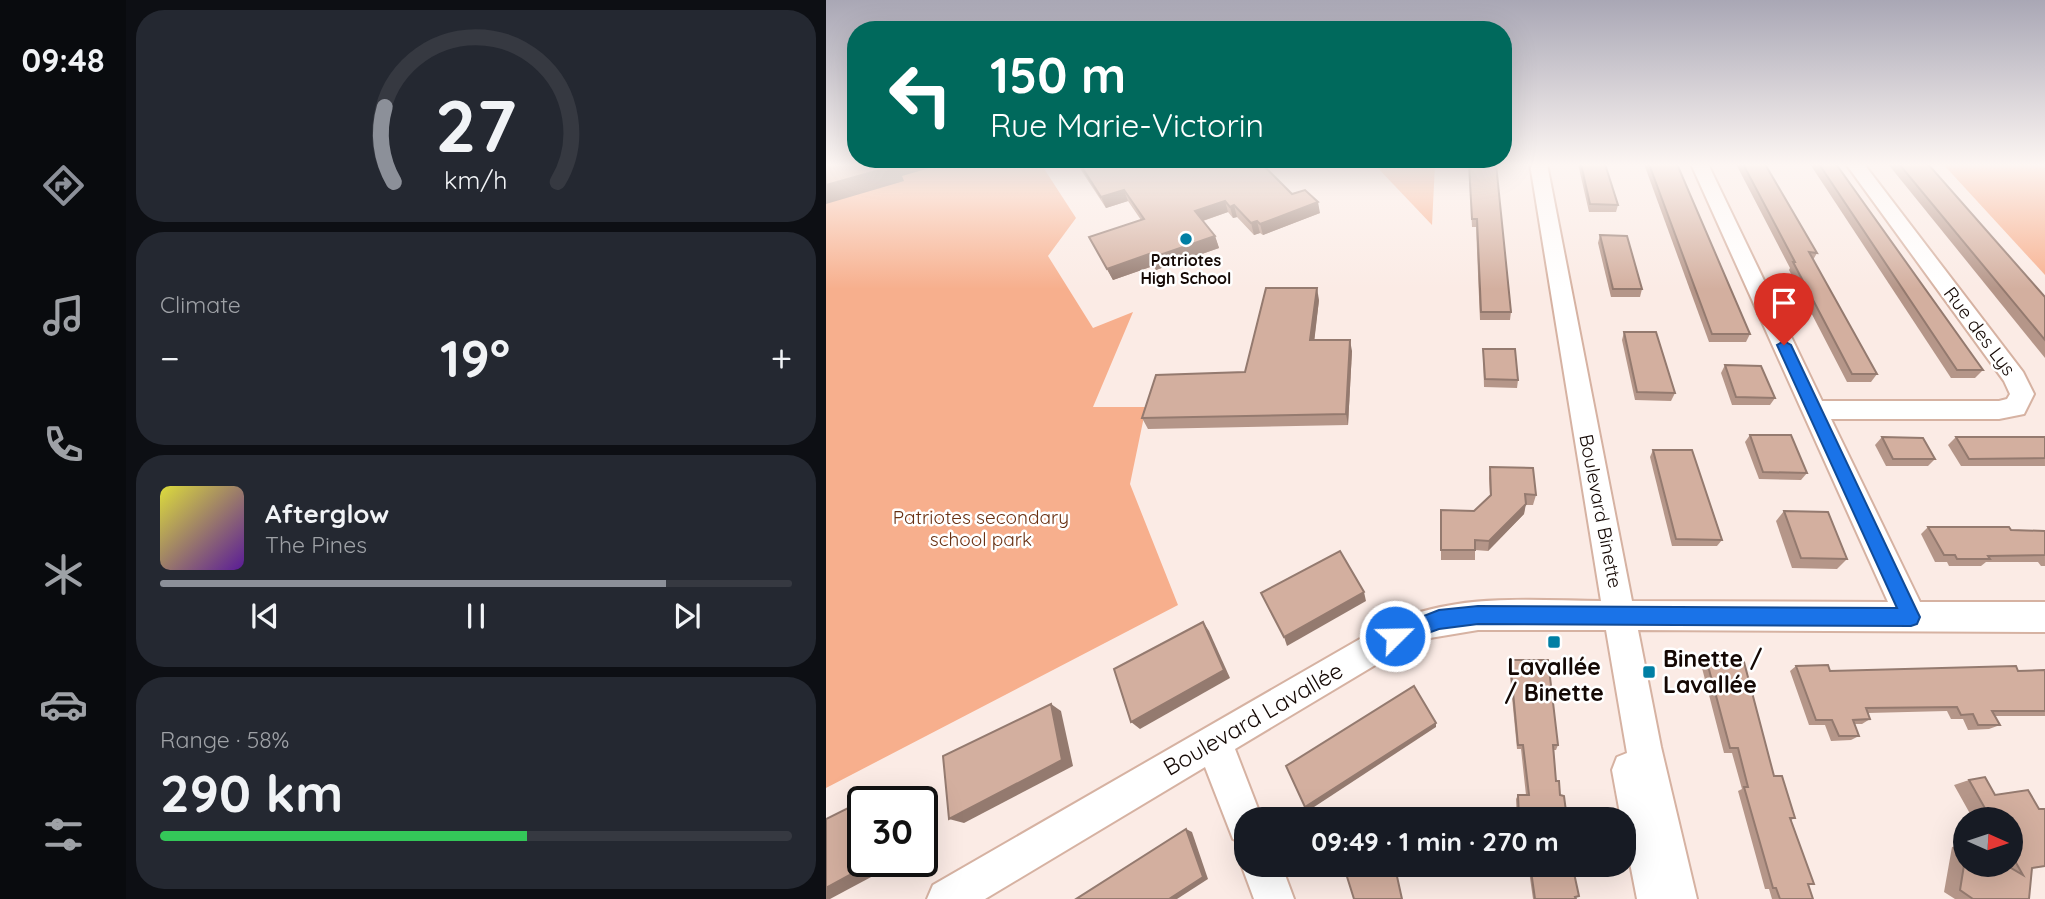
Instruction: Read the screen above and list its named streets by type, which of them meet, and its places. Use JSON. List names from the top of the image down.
{
  "streets": {
    "street": ["Rue des Lys", "Boulevard Binette", "Boulevard Lavallée"]
  },
  "crossings": [
    ["Boulevard Binette", "Boulevard Lavallée"]
  ],
  "parks": ["Patriotes secondary school park"],
  "places": {
    "other": ["Patriotes High School"],
    "transit": ["Lavallée / Binette", "Binette / Lavallée"]
  },
  "north": "right",
  "page": {
    "tabs": "09:48",
    "turn": ["150 m", "Rue Marie-Victorin"],
    "tile": [
      "Climate",
      ["Range · 58%", "290 km"]
    ],
    "heat": ["−", "19°", "+"],
    "song": ["Afterglow", "The Pines"],
    "limit": "30",
    "trip": "09:49 · 1 min · 270 m",
    "gauge": ["27", "km/h"]
  }
}
